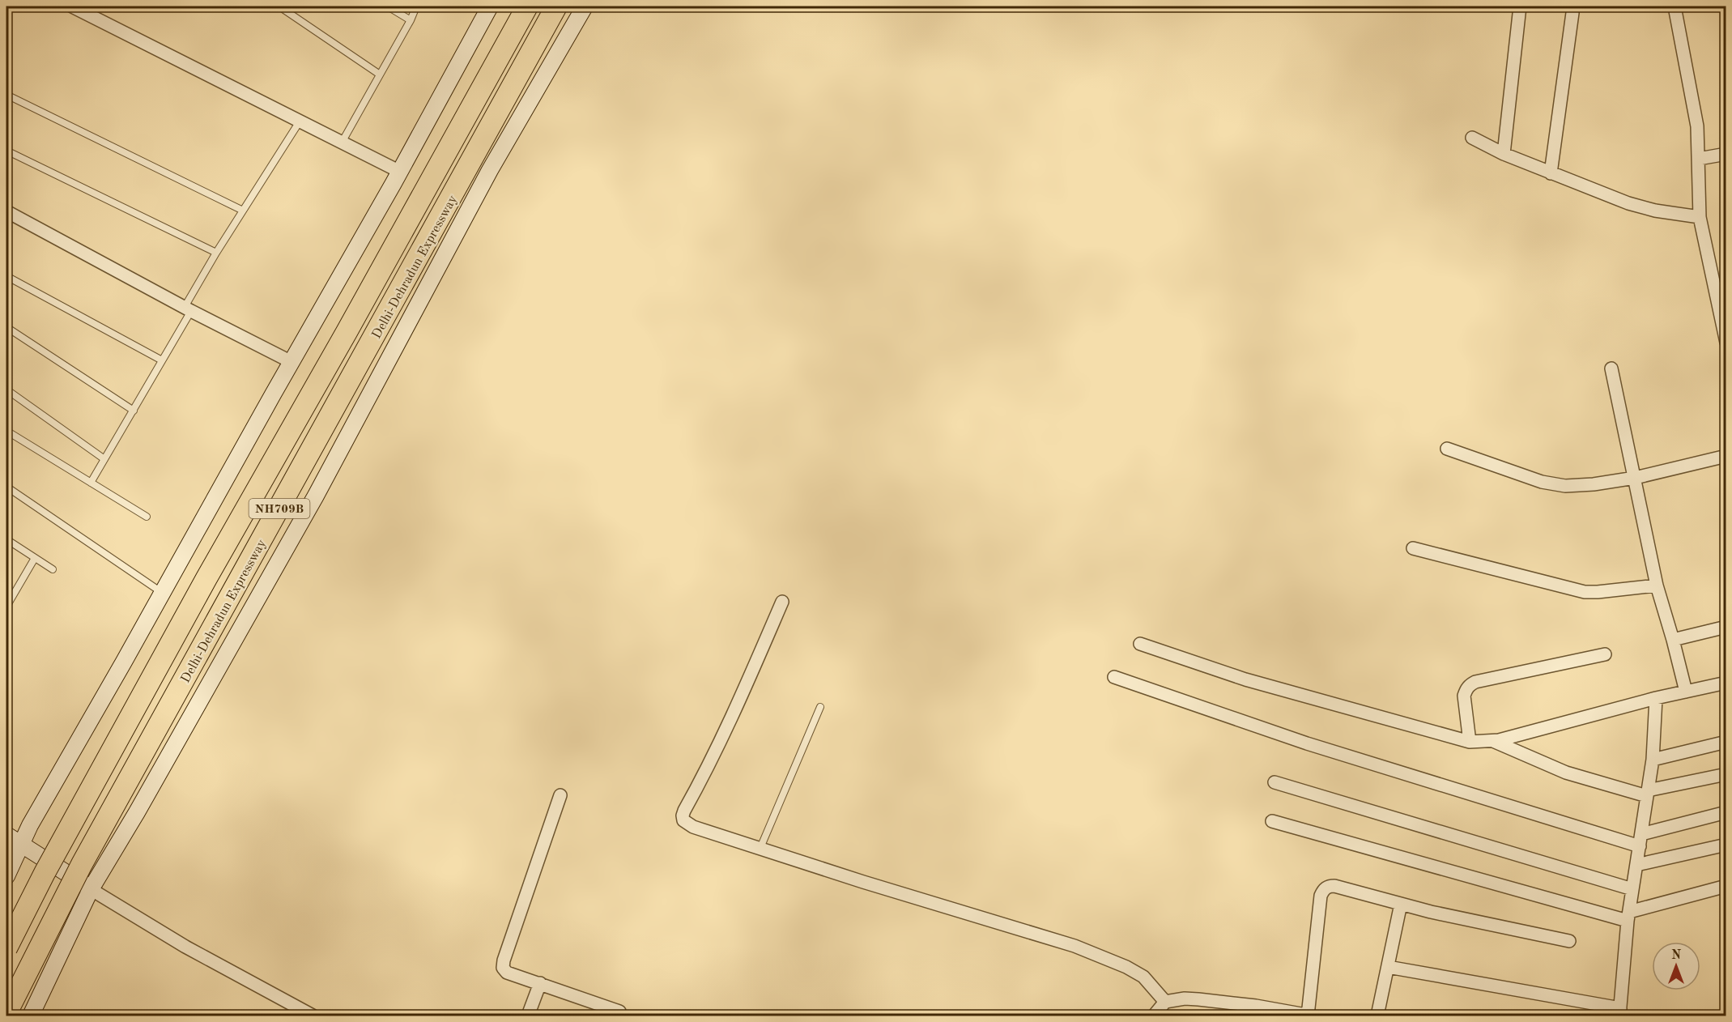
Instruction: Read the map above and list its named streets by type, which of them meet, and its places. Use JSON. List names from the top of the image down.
{
  "streets": {
    "highway": ["Delhi-Dehradun Expressway", "NH709B"]
  },
  "north": "top"
}
